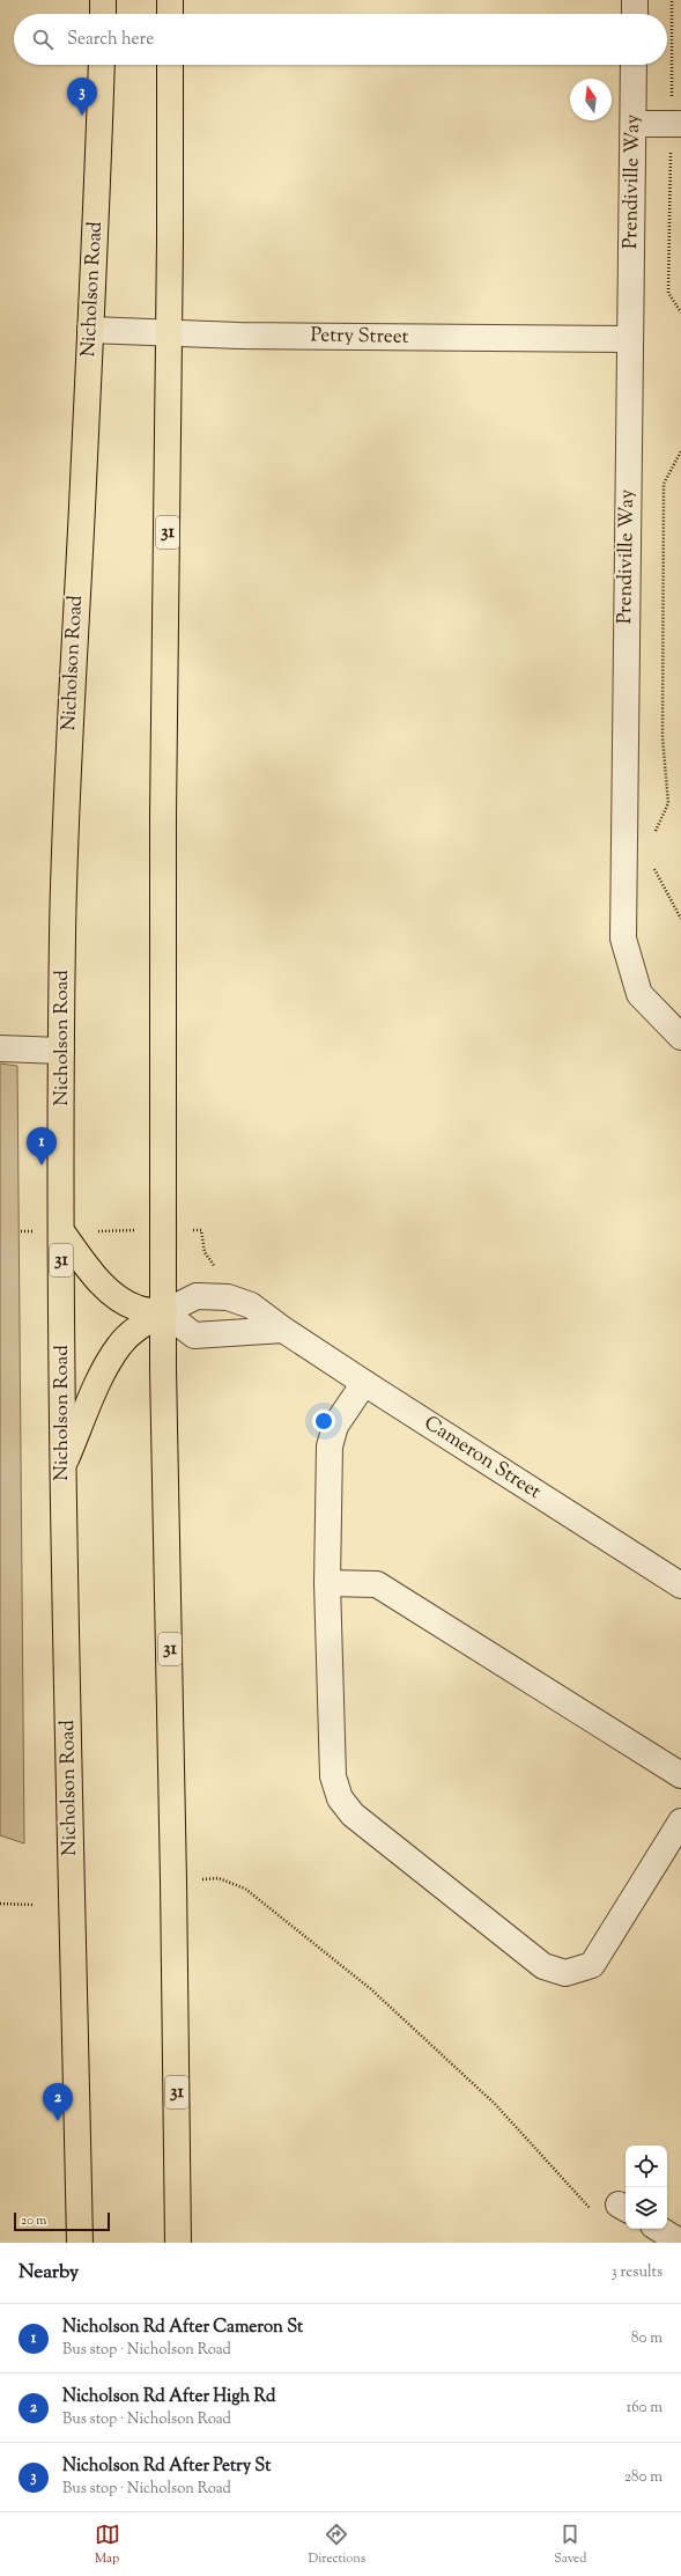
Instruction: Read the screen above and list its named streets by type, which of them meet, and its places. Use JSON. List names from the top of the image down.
{
  "streets": {
    "main road": ["Nicholson Road", "31"],
    "street": ["Prendiville Way", "Petry Street", "Cameron Street"]
  },
  "crossings": [
    ["Prendiville Way", "Petry Street"],
    ["Nicholson Road", "Petry Street"],
    ["Petry Street", "31"],
    ["31", "Cameron Street"]
  ],
  "scale_bar": "20 m",
  "north": "top",
  "page": {
    "search": "Search here",
    "pins": ["3", "1", "2"],
    "scale": "20 m",
    "heading": ["Nearby", "3 results"],
    "list": [
      {
        "mark": "1",
        "name": "Nicholson Rd After Cameron St",
        "note": "Bus stop · Nicholson Road",
        "value": "80 m"
      },
      {
        "mark": "2",
        "name": "Nicholson Rd After High Rd",
        "note": "Bus stop · Nicholson Road",
        "value": "160 m"
      },
      {
        "mark": "3",
        "name": "Nicholson Rd After Petry St",
        "note": "Bus stop · Nicholson Road",
        "value": "280 m"
      }
    ],
    "nav": ["Map", "Directions", "Saved"]
  }
}
